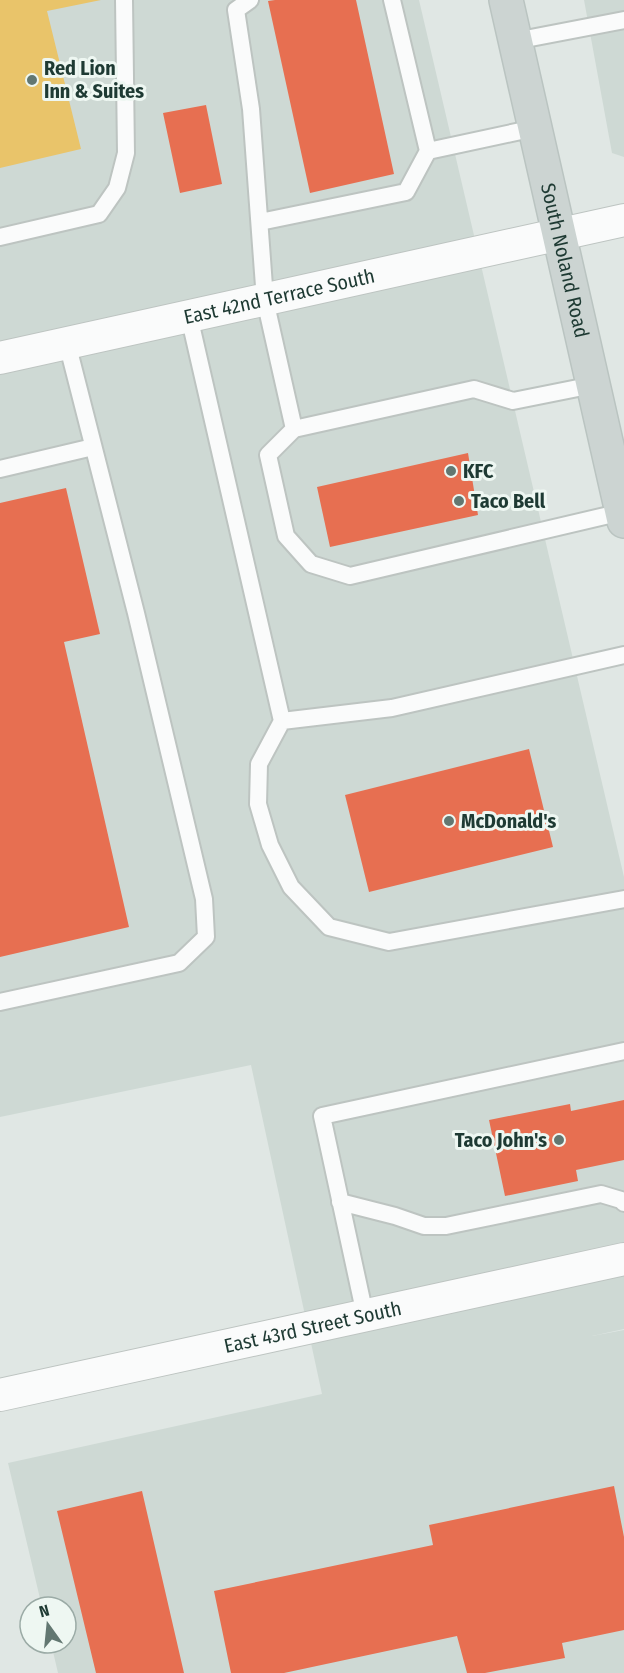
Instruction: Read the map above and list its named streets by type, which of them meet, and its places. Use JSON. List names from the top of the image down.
{
  "streets": {
    "main road": ["South Noland Road"],
    "street": ["East 42nd Terrace South", "East 43rd Street South"]
  },
  "crossings": [
    ["South Noland Road", "East 42nd Terrace South"]
  ],
  "places": [
    "Red Lion Inn & Suites",
    "KFC",
    "Taco Bell",
    "McDonald's",
    "Taco John's"
  ],
  "north": "top"
}
